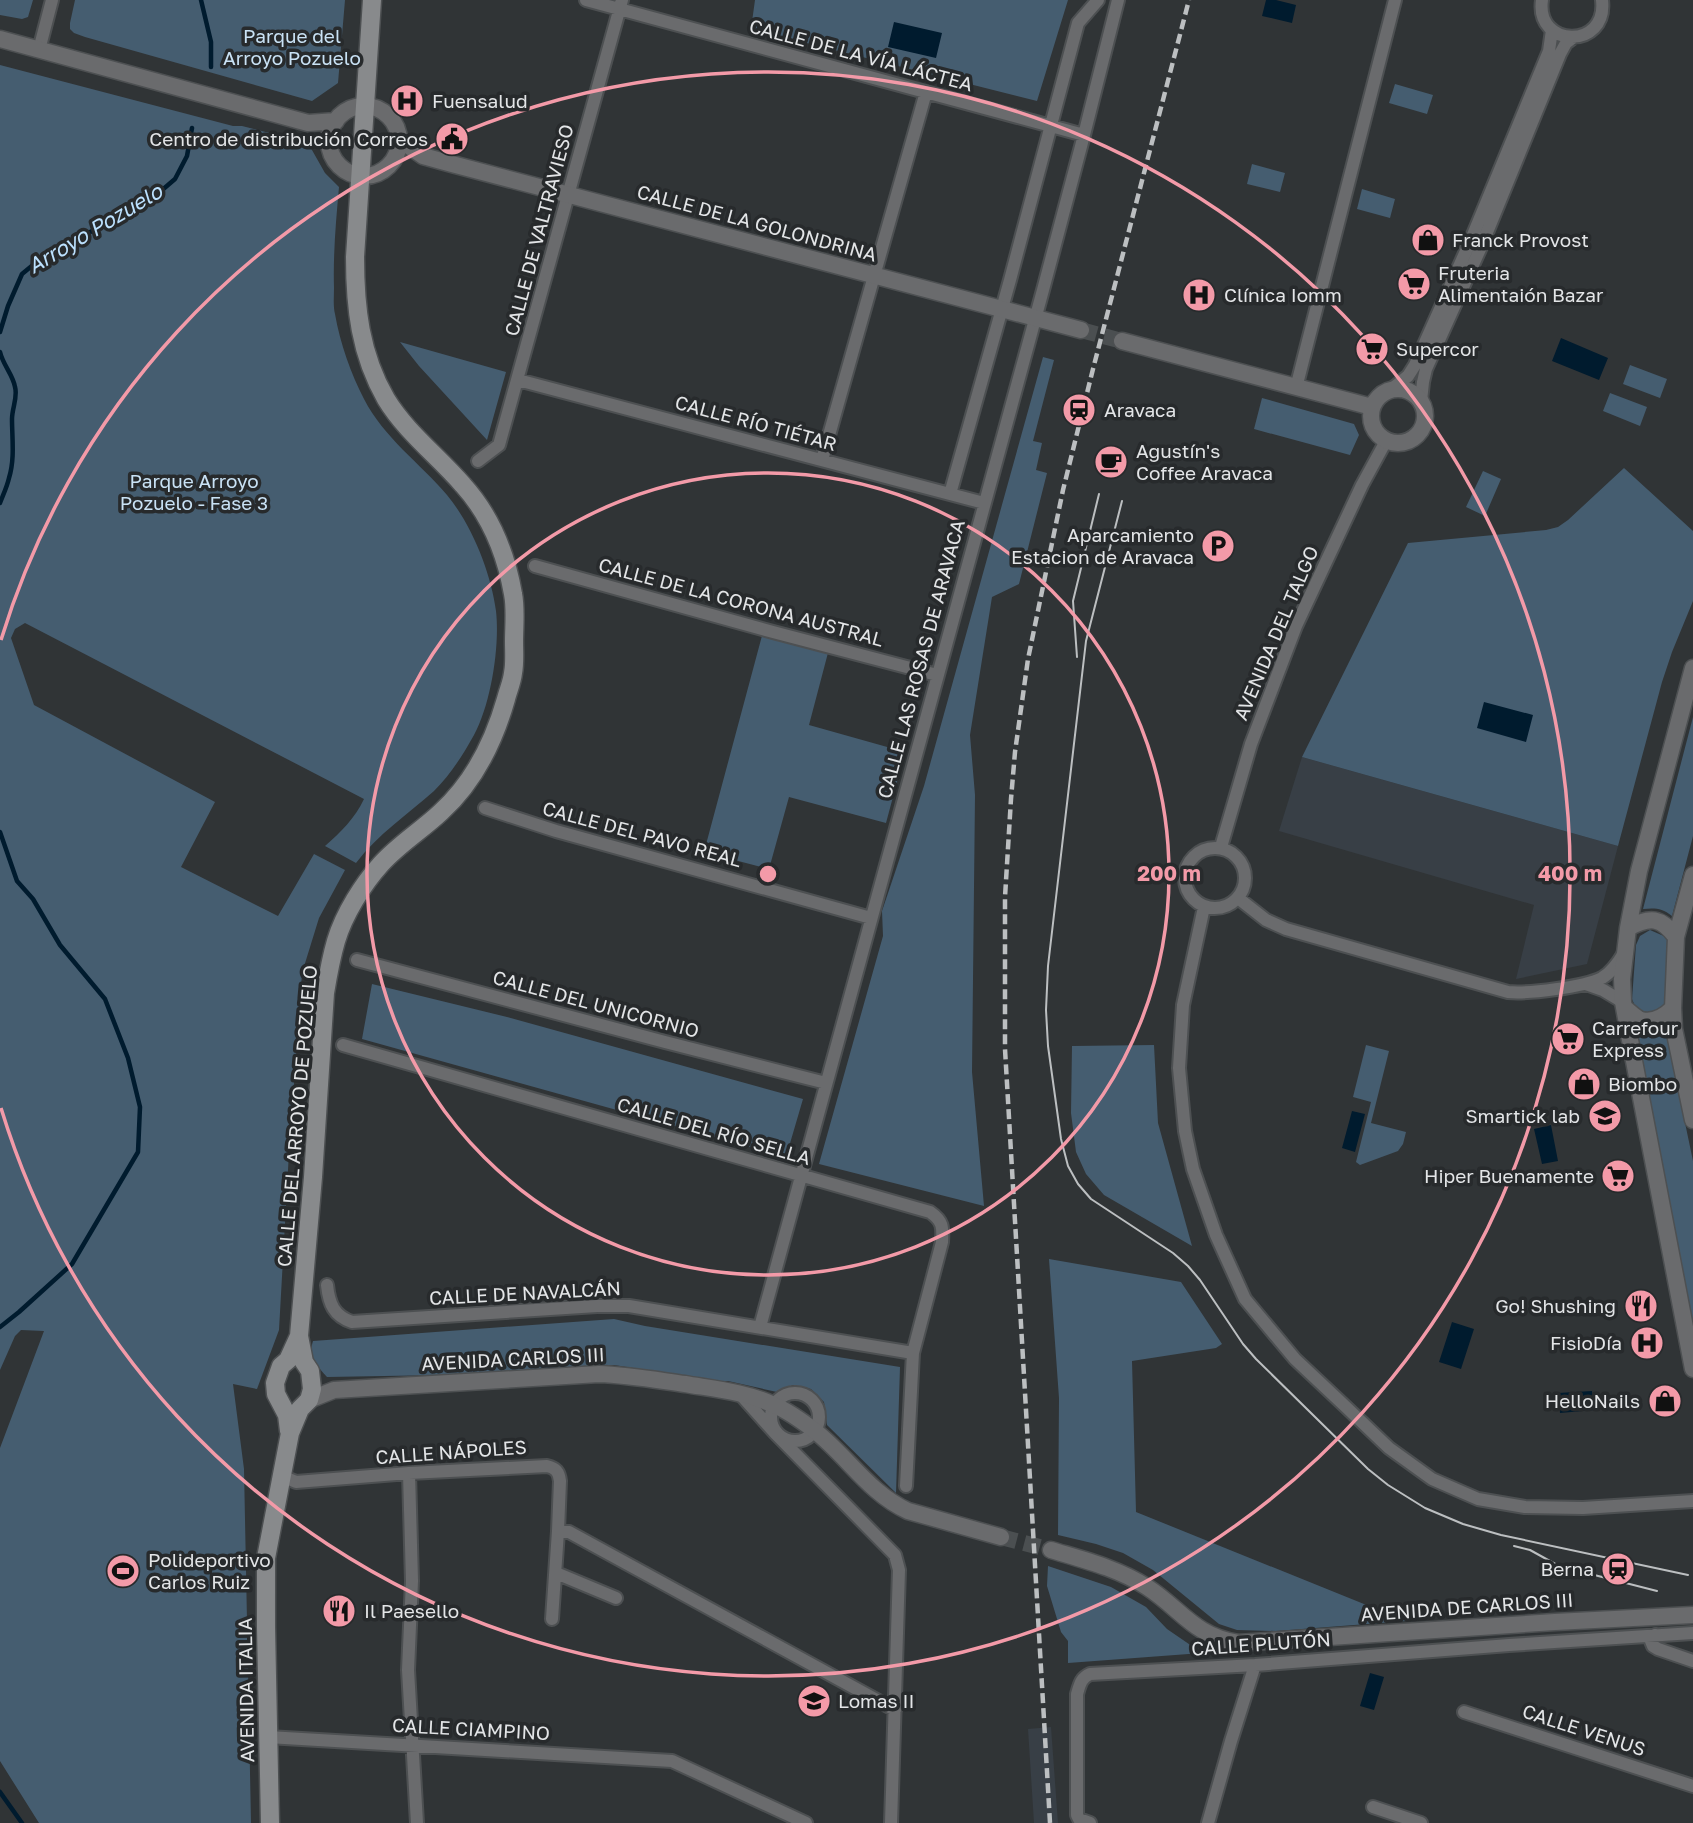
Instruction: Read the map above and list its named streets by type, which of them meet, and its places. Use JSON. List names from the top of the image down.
{
  "streets": {
    "main road": ["CALLE DEL ARROYO DE POZUELO", "AVENIDA ITALIA"],
    "street": [
      "CALLE DE LA VÍA LÁCTEA",
      "CALLE DE LA GOLONDRINA",
      "CALLE DE VALTRAVIESO",
      "CALLE RÍO TIÉTAR",
      "CALLE DE LA CORONA AUSTRAL",
      "AVENIDA DEL TALGO",
      "CALLE LAS ROSAS DE ARAVACA",
      "CALLE DEL PAVO REAL",
      "CALLE DEL UNICORNIO",
      "CALLE DEL RÍO SELLA",
      "CALLE DE NAVALCÁN",
      "AVENIDA CARLOS III",
      "CALLE NÁPOLES",
      "AVENIDA DE CARLOS III",
      "CALLE PLUTÓN",
      "CALLE CIAMPINO",
      "CALLE VENUS"
    ]
  },
  "crossings": [
    ["CALLE DE LA VÍA LÁCTEA", "CALLE DE VALTRAVIESO"],
    ["CALLE DE LA VÍA LÁCTEA", "CALLE LAS ROSAS DE ARAVACA"],
    ["CALLE DE LA GOLONDRINA", "CALLE DE VALTRAVIESO"],
    ["CALLE DE LA GOLONDRINA", "CALLE LAS ROSAS DE ARAVACA"],
    ["CALLE DE LA GOLONDRINA", "CALLE DEL ARROYO DE POZUELO"],
    ["CALLE DE VALTRAVIESO", "CALLE RÍO TIÉTAR"],
    ["CALLE RÍO TIÉTAR", "CALLE LAS ROSAS DE ARAVACA"],
    ["CALLE DE LA CORONA AUSTRAL", "CALLE LAS ROSAS DE ARAVACA"],
    ["CALLE LAS ROSAS DE ARAVACA", "CALLE DEL PAVO REAL"],
    ["CALLE LAS ROSAS DE ARAVACA", "CALLE DEL UNICORNIO"],
    ["CALLE LAS ROSAS DE ARAVACA", "CALLE DEL RÍO SELLA"],
    ["CALLE LAS ROSAS DE ARAVACA", "CALLE DE NAVALCÁN"],
    ["CALLE DEL ARROYO DE POZUELO", "AVENIDA ITALIA"],
    ["CALLE DEL RÍO SELLA", "CALLE DE NAVALCÁN"],
    ["CALLE NÁPOLES", "AVENIDA ITALIA"],
    ["AVENIDA ITALIA", "CALLE CIAMPINO"]
  ],
  "water": ["Arroyo Pozuelo"],
  "parks": ["Parque del Arroyo Pozuelo", "Parque Arroyo Pozuelo - Fase 3"],
  "places": {
    "hospital": ["Fuensalud", "Clínica Iomm", "FisioDía"],
    "public building": ["Centro de distribución Correos"],
    "shop": ["Franck Provost", "Biombo", "HelloNails"],
    "supermarket": [
      "Fruteria Alimentaión Bazar",
      "Supercor",
      "Carrefour Express",
      "Hiper Buenamente"
    ],
    "station": ["Aravaca", "Berna"],
    "cafe": ["Agustín's Coffee Aravaca"],
    "parking": ["Aparcamiento Estacion de Aravaca"],
    "school or university": ["Smartick lab", "Lomas II"],
    "restaurant": ["Go! Shushing", "Il Paesello"],
    "sports": ["Polideportivo Carlos Ruiz"]
  },
  "rings": ["200 m", "400 m"]
}
